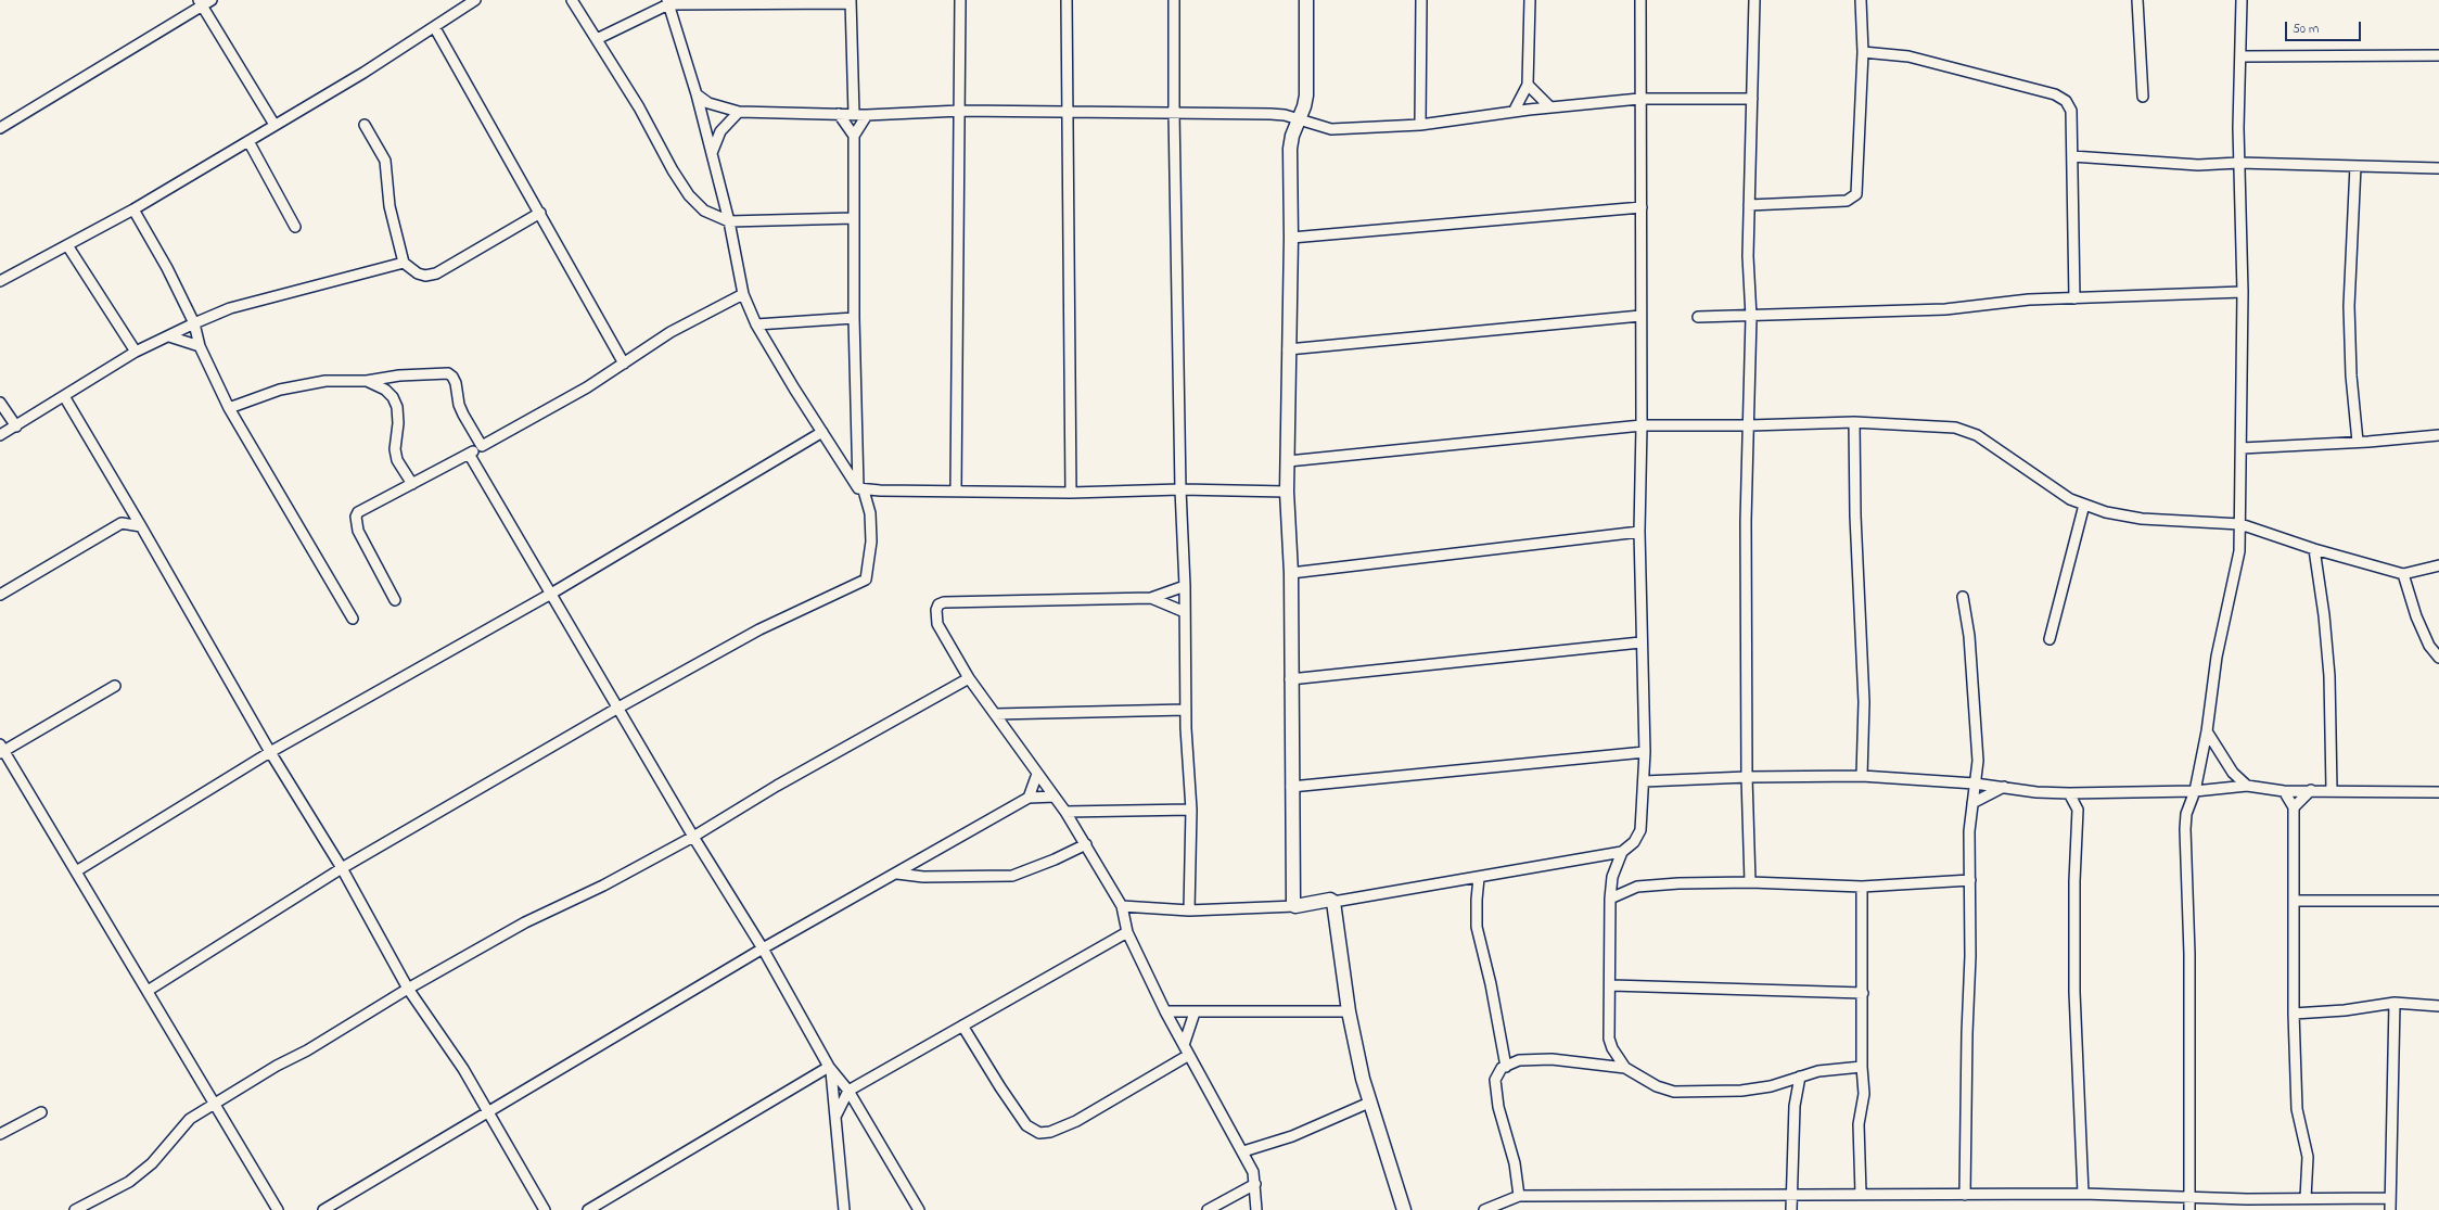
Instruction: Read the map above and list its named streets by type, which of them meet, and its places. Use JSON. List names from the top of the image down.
{
  "scale_bar": "50 m"
}
